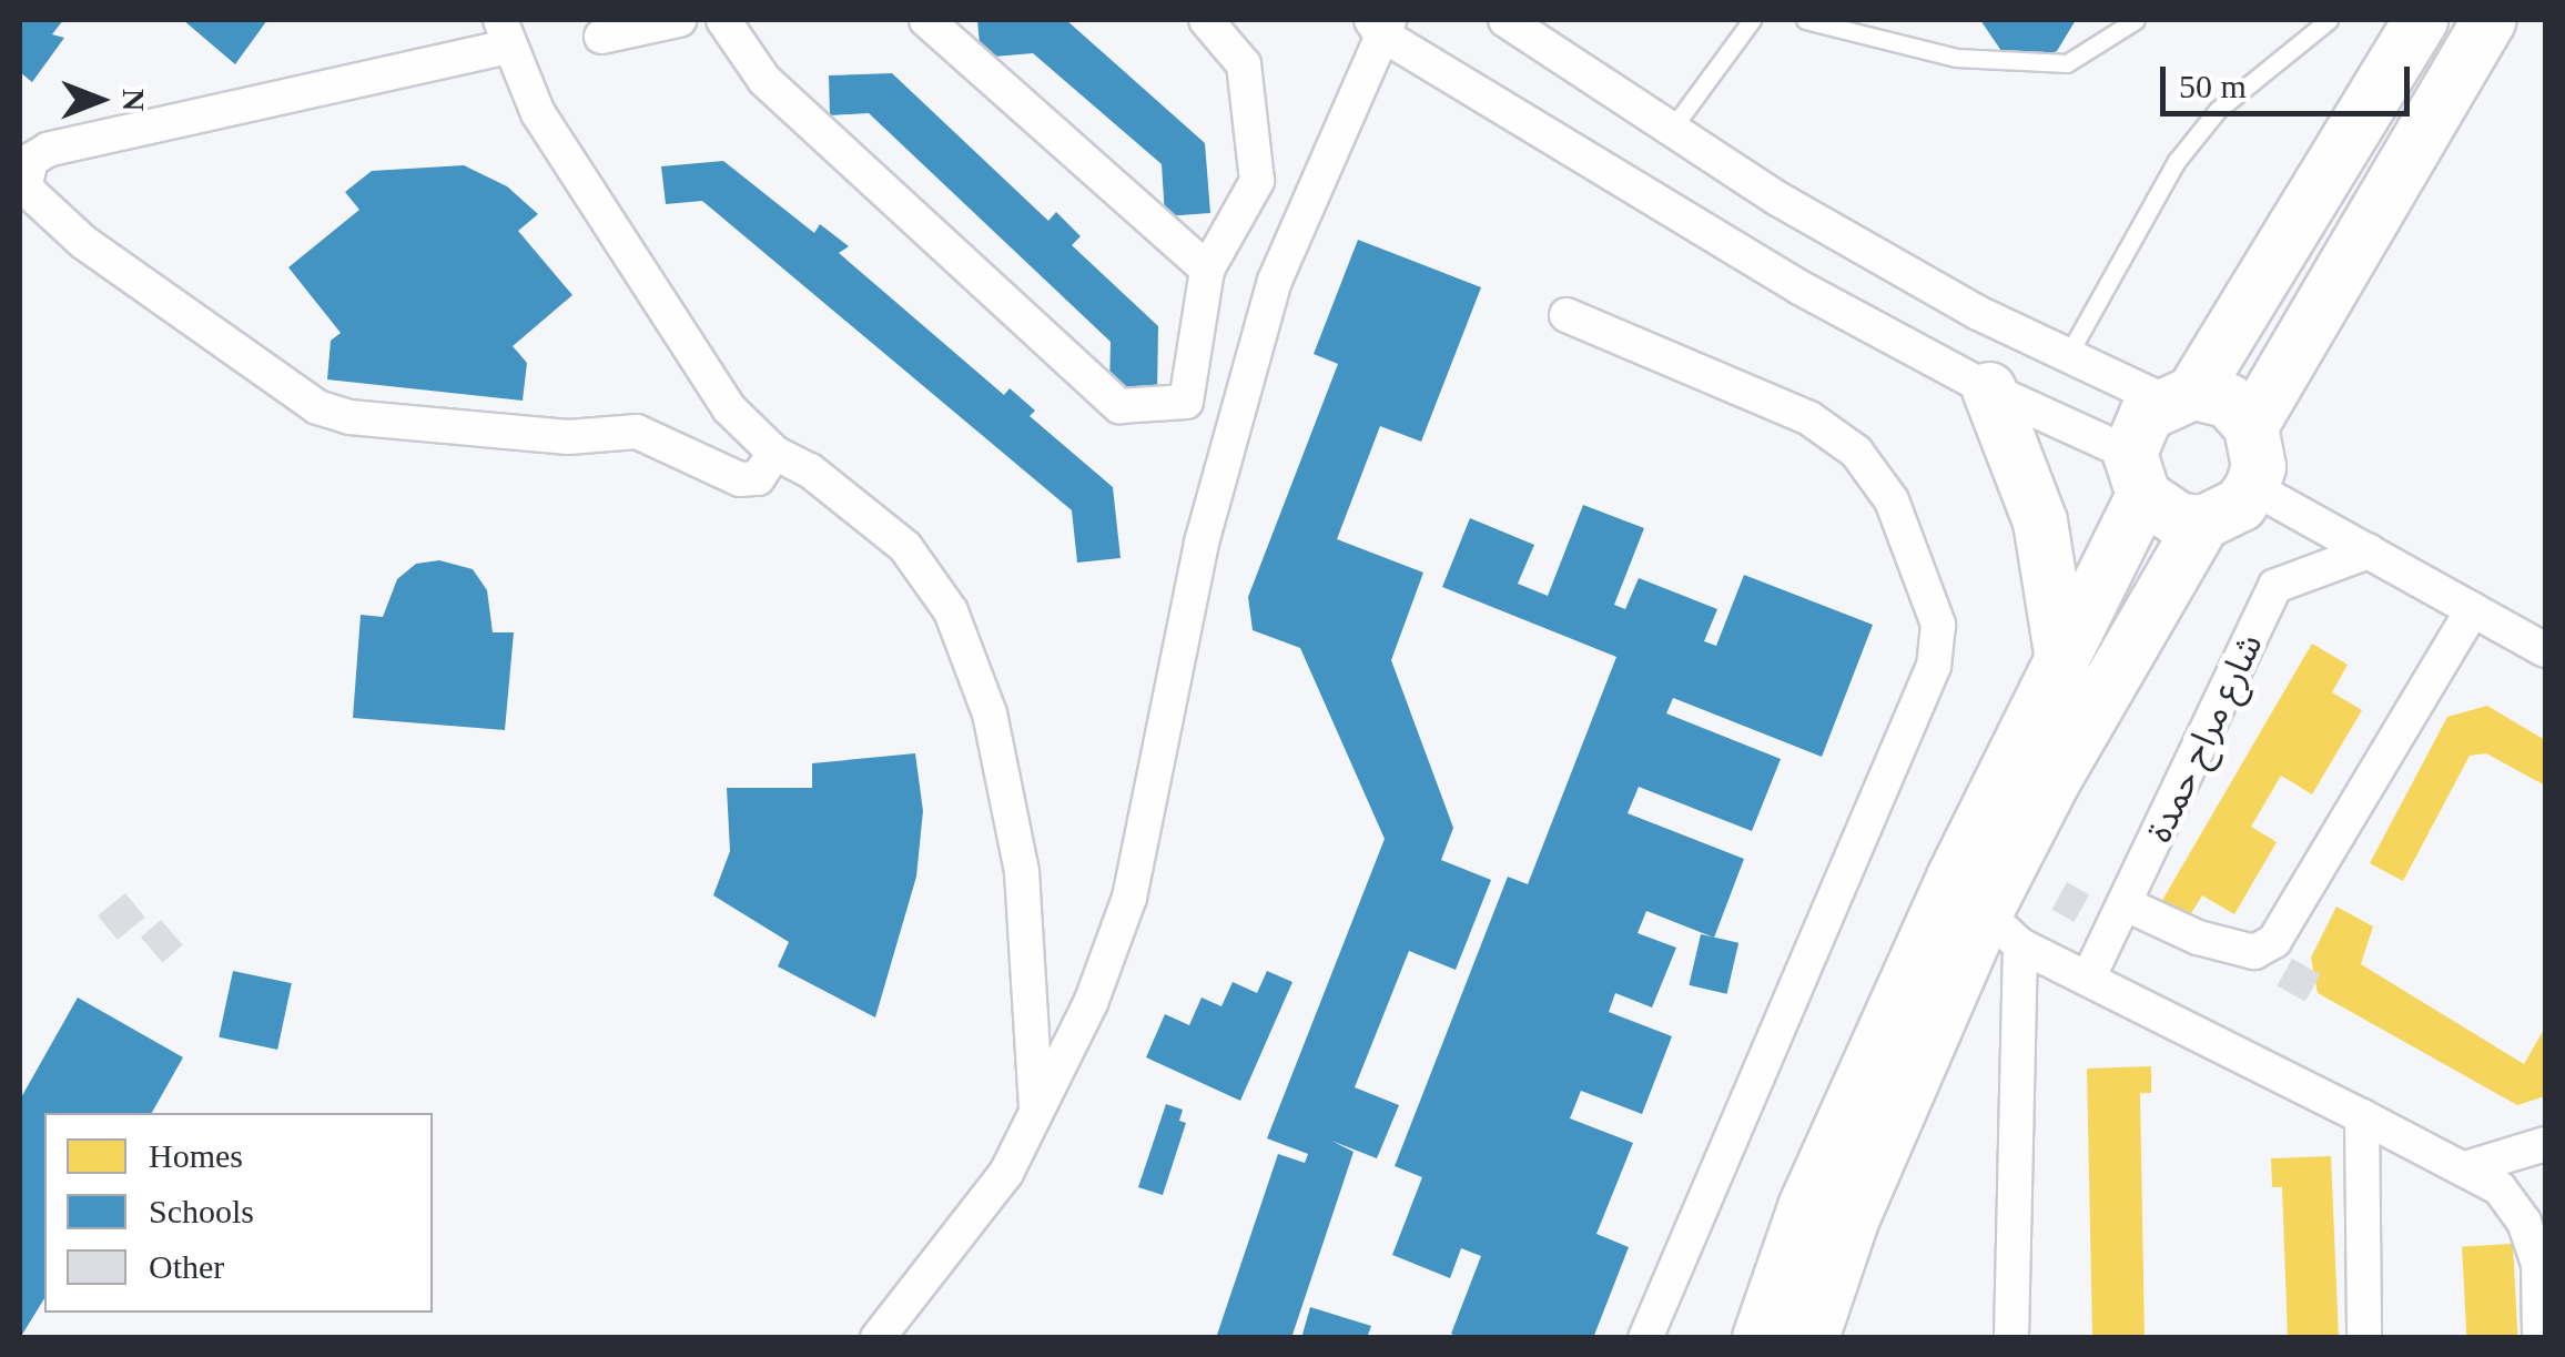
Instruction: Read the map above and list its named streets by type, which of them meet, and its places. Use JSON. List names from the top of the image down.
{
  "streets": {
    "street": ["شارع مراح حمدة"]
  },
  "legend": ["Homes", "Schools", "Other"],
  "scale_bar": "50 m",
  "north": "right"
}
